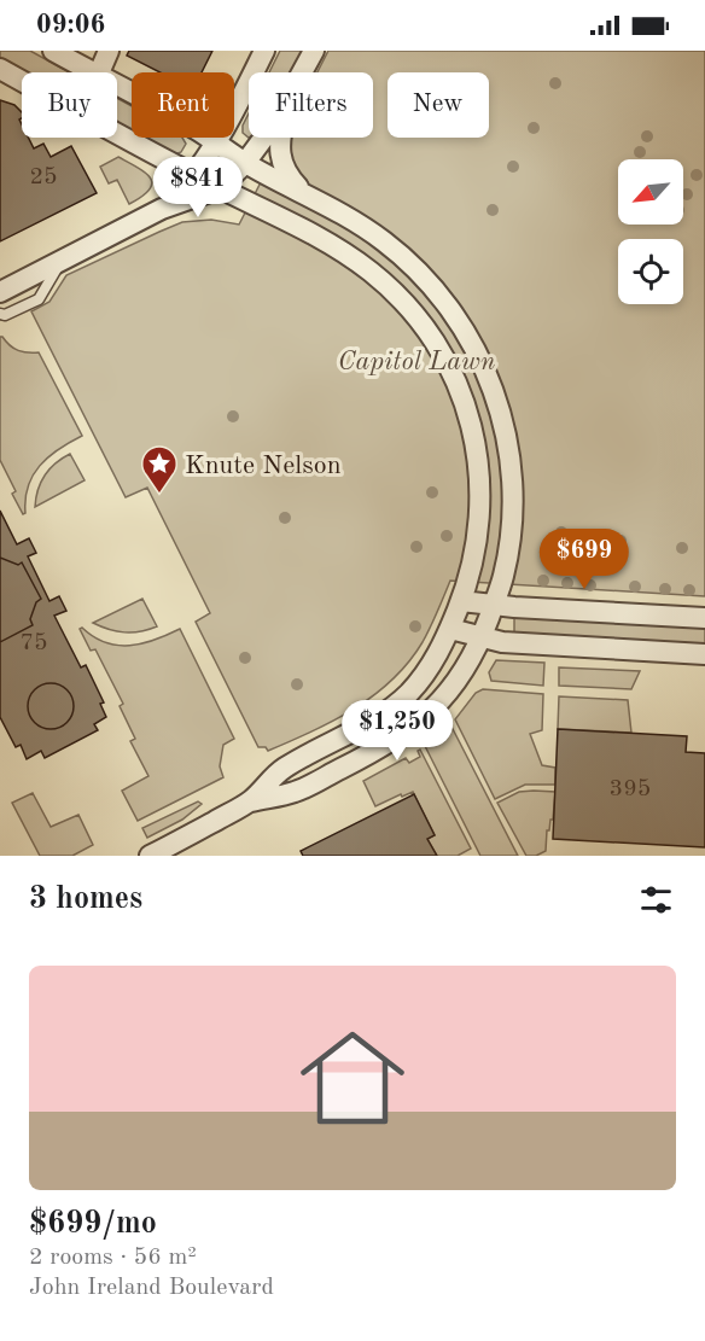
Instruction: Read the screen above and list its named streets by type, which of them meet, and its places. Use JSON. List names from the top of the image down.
{
  "parks": ["Capitol Lawn"],
  "places": {
    "place": ["Knute Nelson"]
  },
  "house_numbers": ["25", "75", "395"],
  "north": "bottom left",
  "page": {
    "status": "09:06",
    "chip": [
      "Buy",
      "Rent",
      "Filters",
      "New"
    ],
    "price": ["$841", "$699", "$1,250"],
    "heading": "3 homes",
    "list": [
      {
        "name": "$699/mo",
        "note": "2 rooms · 56 m² · John Ireland Boulevard"
      }
    ]
  }
}
